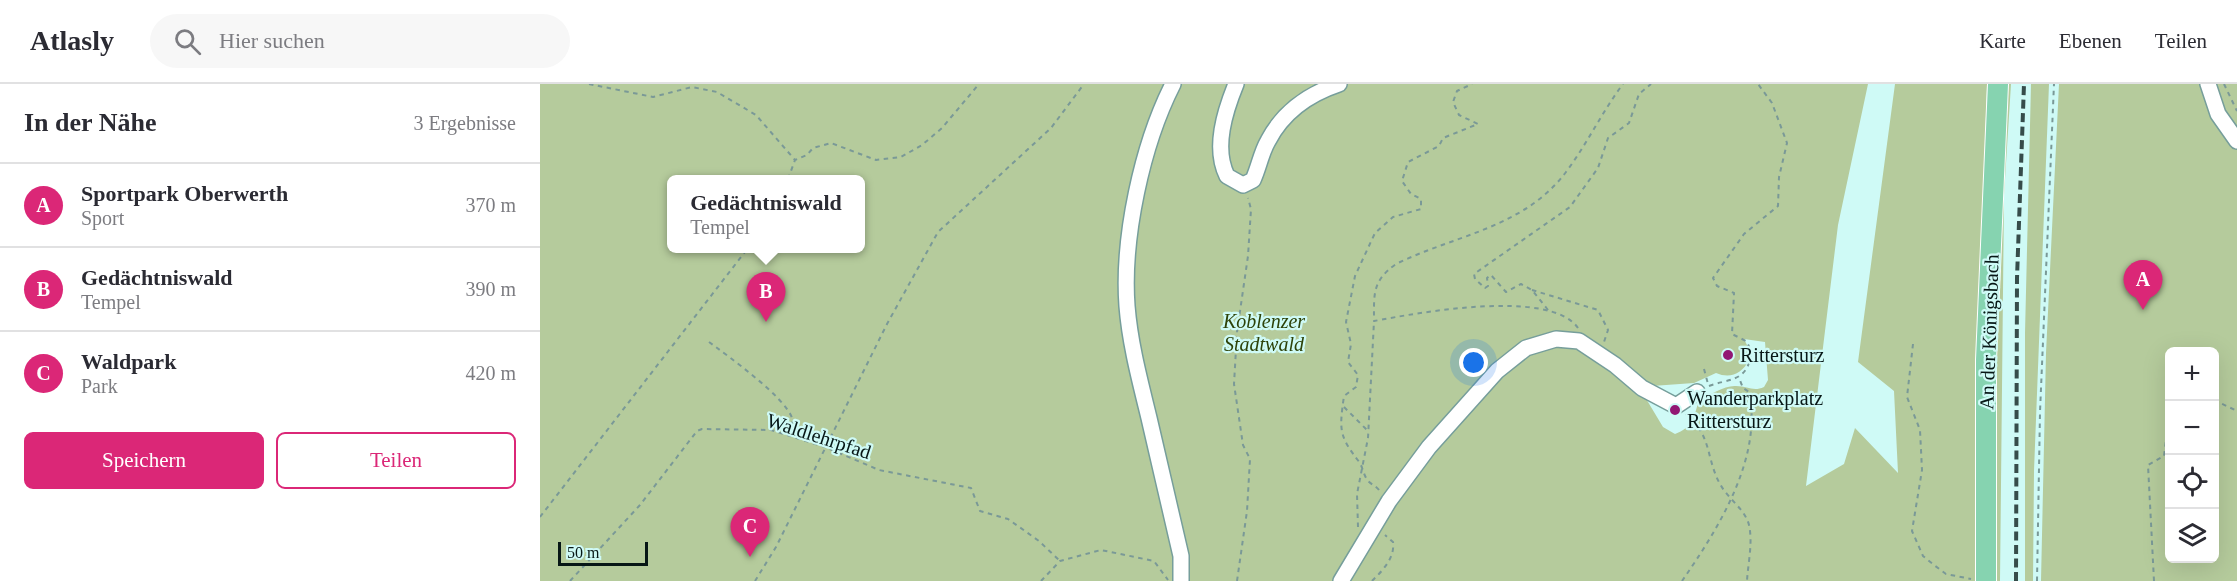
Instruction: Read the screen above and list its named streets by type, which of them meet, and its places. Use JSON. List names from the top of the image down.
{
  "streets": {
    "main road": ["An der Königsbach"],
    "path": ["Waldlehrpfad"]
  },
  "parks": ["Koblenzer Stadtwald"],
  "places": ["Rittersturz", "Wanderparkplatz Rittersturz"],
  "scale_bar": "50 m",
  "page": {
    "header": "Atlasly",
    "search": "Hier suchen",
    "nav": ["Karte", "Ebenen", "Teilen"],
    "heading": ["In der Nähe", "3 Ergebnisse"],
    "list": [
      {
        "mark": "A",
        "name": "Sportpark Oberwerth",
        "note": "Sport",
        "value": "370 m"
      },
      {
        "mark": "B",
        "name": "Gedächtniswald",
        "note": "Tempel",
        "value": "390 m"
      },
      {
        "mark": "C",
        "name": "Waldpark",
        "note": "Park",
        "value": "420 m"
      }
    ],
    "popup": ["Gedächtniswald", "Tempel"],
    "pins": ["A", "B", "C"],
    "map_buttons": ["+", "−"],
    "buttons": ["Speichern", "Teilen"],
    "scale": "50 m"
  }
}
